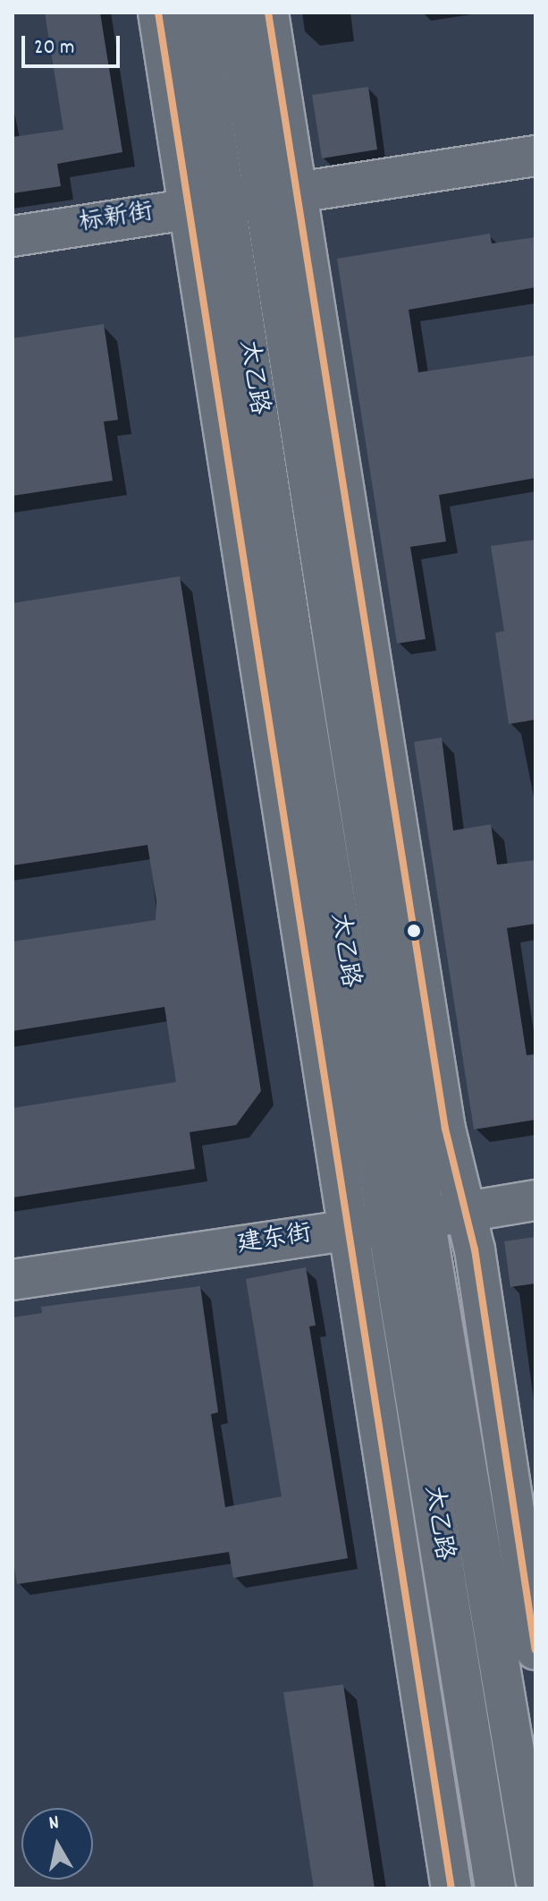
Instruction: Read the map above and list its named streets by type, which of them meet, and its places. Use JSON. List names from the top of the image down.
{
  "streets": {
    "main road": ["标新街", "太乙路", "建东街"]
  },
  "crossings": [
    ["标新街", "太乙路"],
    ["太乙路", "建东街"]
  ],
  "scale_bar": "20 m",
  "north": "top"
}
